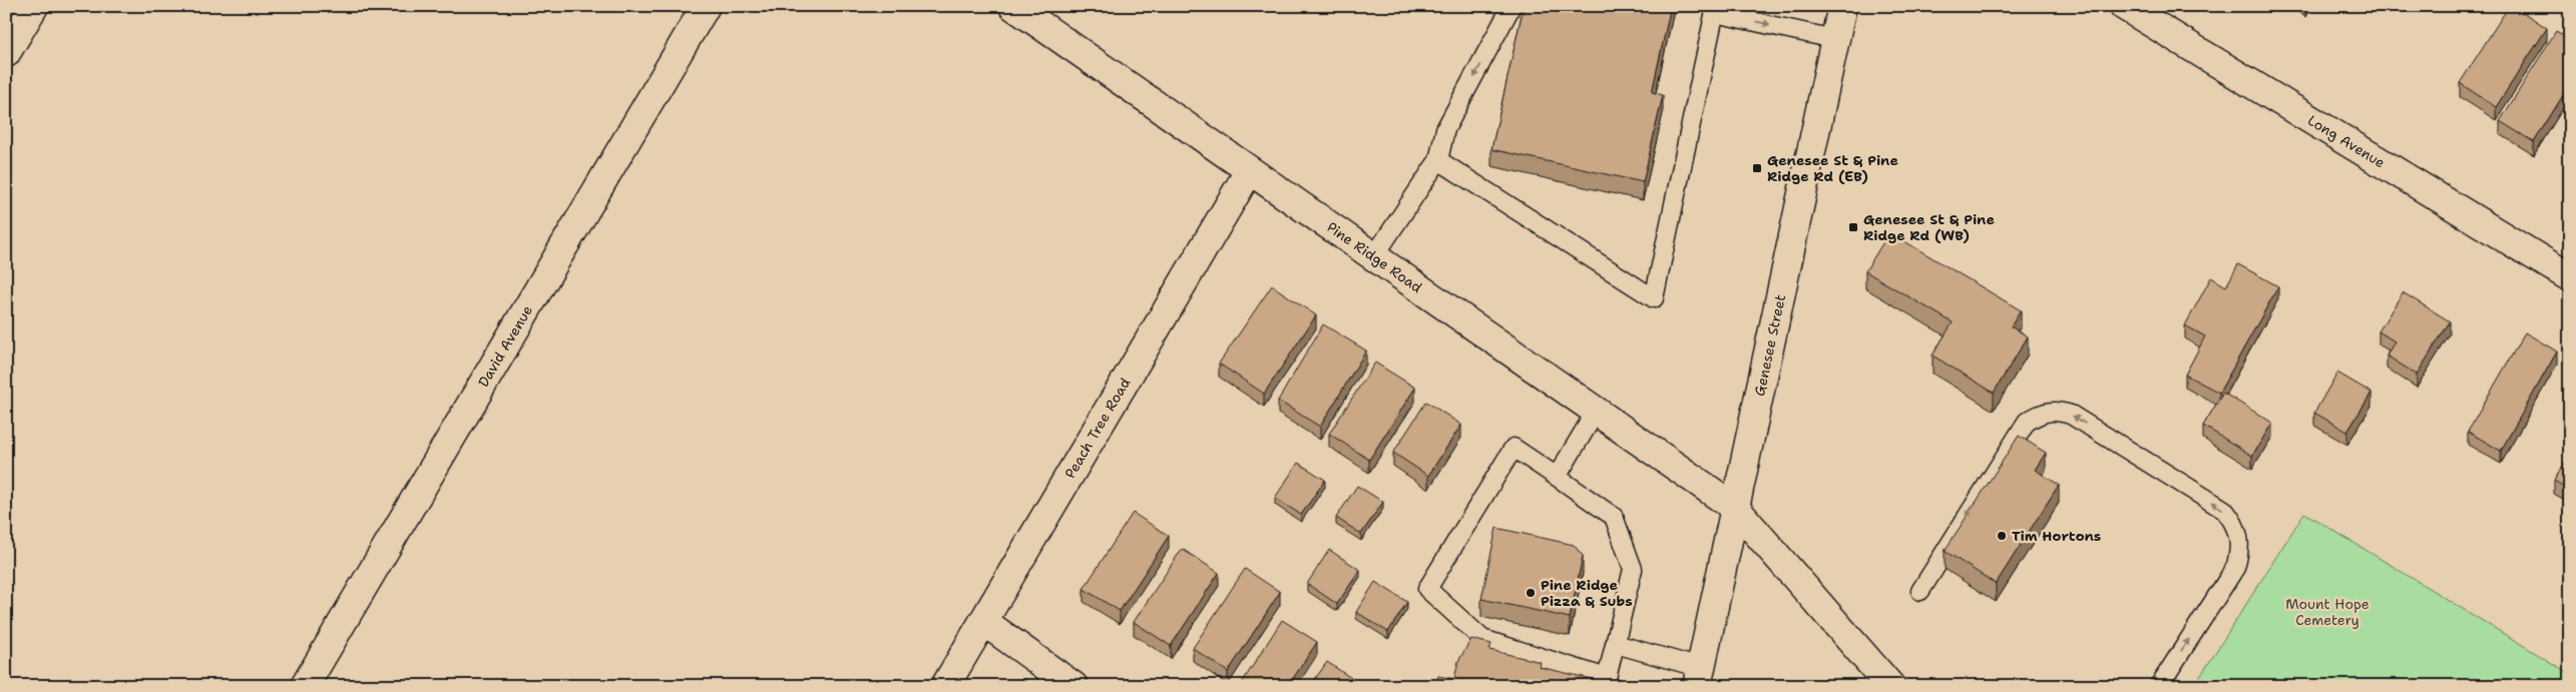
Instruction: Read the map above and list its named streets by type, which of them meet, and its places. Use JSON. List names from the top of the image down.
{
  "streets": {
    "street": [
      "Long Avenue",
      "Pine Ridge Road",
      "David Avenue",
      "Genesee Street",
      "Peach Tree Road"
    ]
  },
  "crossings": [
    ["Pine Ridge Road", "Genesee Street"],
    ["Pine Ridge Road", "Peach Tree Road"]
  ],
  "parks": ["Mount Hope Cemetery"],
  "places": {
    "transit": ["Genesee St & Pine Ridge Rd (EB)", "Genesee St & Pine Ridge Rd (WB)"],
    "other": ["Tim Hortons", "Pine Ridge Pizza & Subs"]
  }
}
